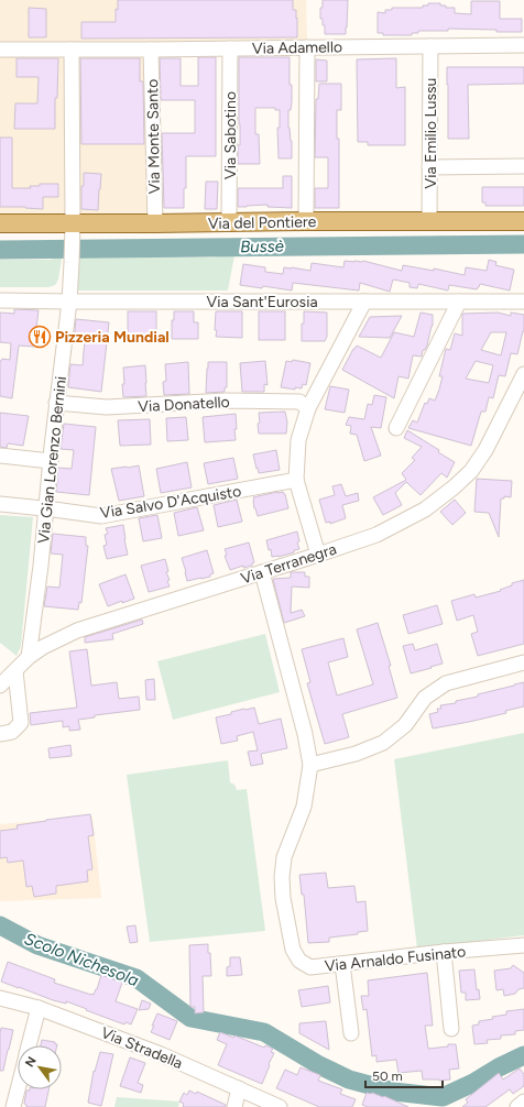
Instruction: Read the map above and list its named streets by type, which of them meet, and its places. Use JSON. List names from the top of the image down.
{
  "streets": {
    "main road": ["Via del Pontiere"],
    "street": [
      "Via Adamello",
      "Via Emilio Lussu",
      "Via Sabotino",
      "Via Monte Santo",
      "Via Sant'Eurosia",
      "Via Donatello",
      "Via Gian Lorenzo Bernini",
      "Via Salvo D'Acquisto",
      "Via Terranegra",
      "Via Arnaldo Fusinato",
      "Via Stradella"
    ]
  },
  "crossings": [
    ["Via Adamello", "Via Emilio Lussu"],
    ["Via Adamello", "Via Sabotino"],
    ["Via Adamello", "Via Monte Santo"],
    ["Via Emilio Lussu", "Via del Pontiere"],
    ["Via Sabotino", "Via del Pontiere"],
    ["Via Monte Santo", "Via del Pontiere"],
    ["Via del Pontiere", "Via Gian Lorenzo Bernini"],
    ["Via Sant'Eurosia", "Via Gian Lorenzo Bernini"],
    ["Via Donatello", "Via Gian Lorenzo Bernini"],
    ["Via Gian Lorenzo Bernini", "Via Salvo D'Acquisto"],
    ["Via Gian Lorenzo Bernini", "Via Terranegra"],
    ["Via Terranegra", "Via Arnaldo Fusinato"]
  ],
  "water": ["Bussè", "Scolo Nichesola"],
  "places": {
    "restaurant": ["Pizzeria Mundial"]
  },
  "scale_bar": "50 m",
  "north": "top left"
}
